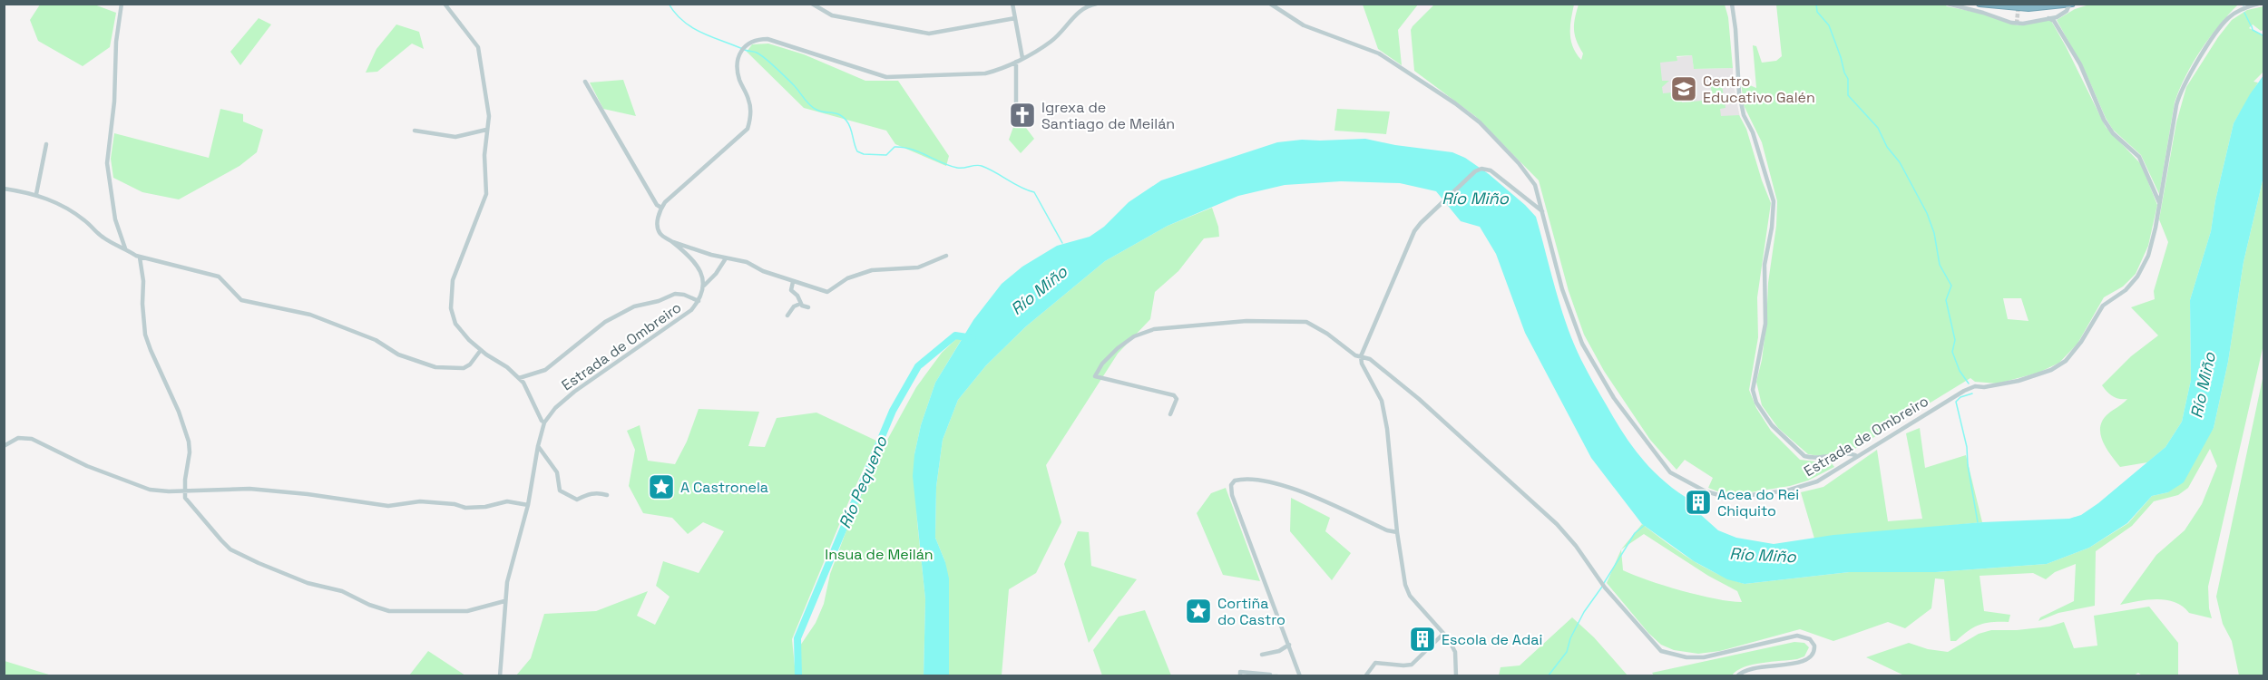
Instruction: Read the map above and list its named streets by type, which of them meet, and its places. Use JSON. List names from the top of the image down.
{
  "streets": {
    "street": ["Estrada de Ombreiro"]
  },
  "water": ["Río Miño", "Río Pequeno"],
  "parks": ["Insua de Meilán"],
  "places": {
    "school or university": ["Centro Educativo Galén"],
    "church": ["Igrexa de Santiago de Meilán"],
    "place": ["A Castronela", "Cortiña do Castro"],
    "building": ["Acea do Rei Chiquito", "Escola de Adai"]
  }
}
